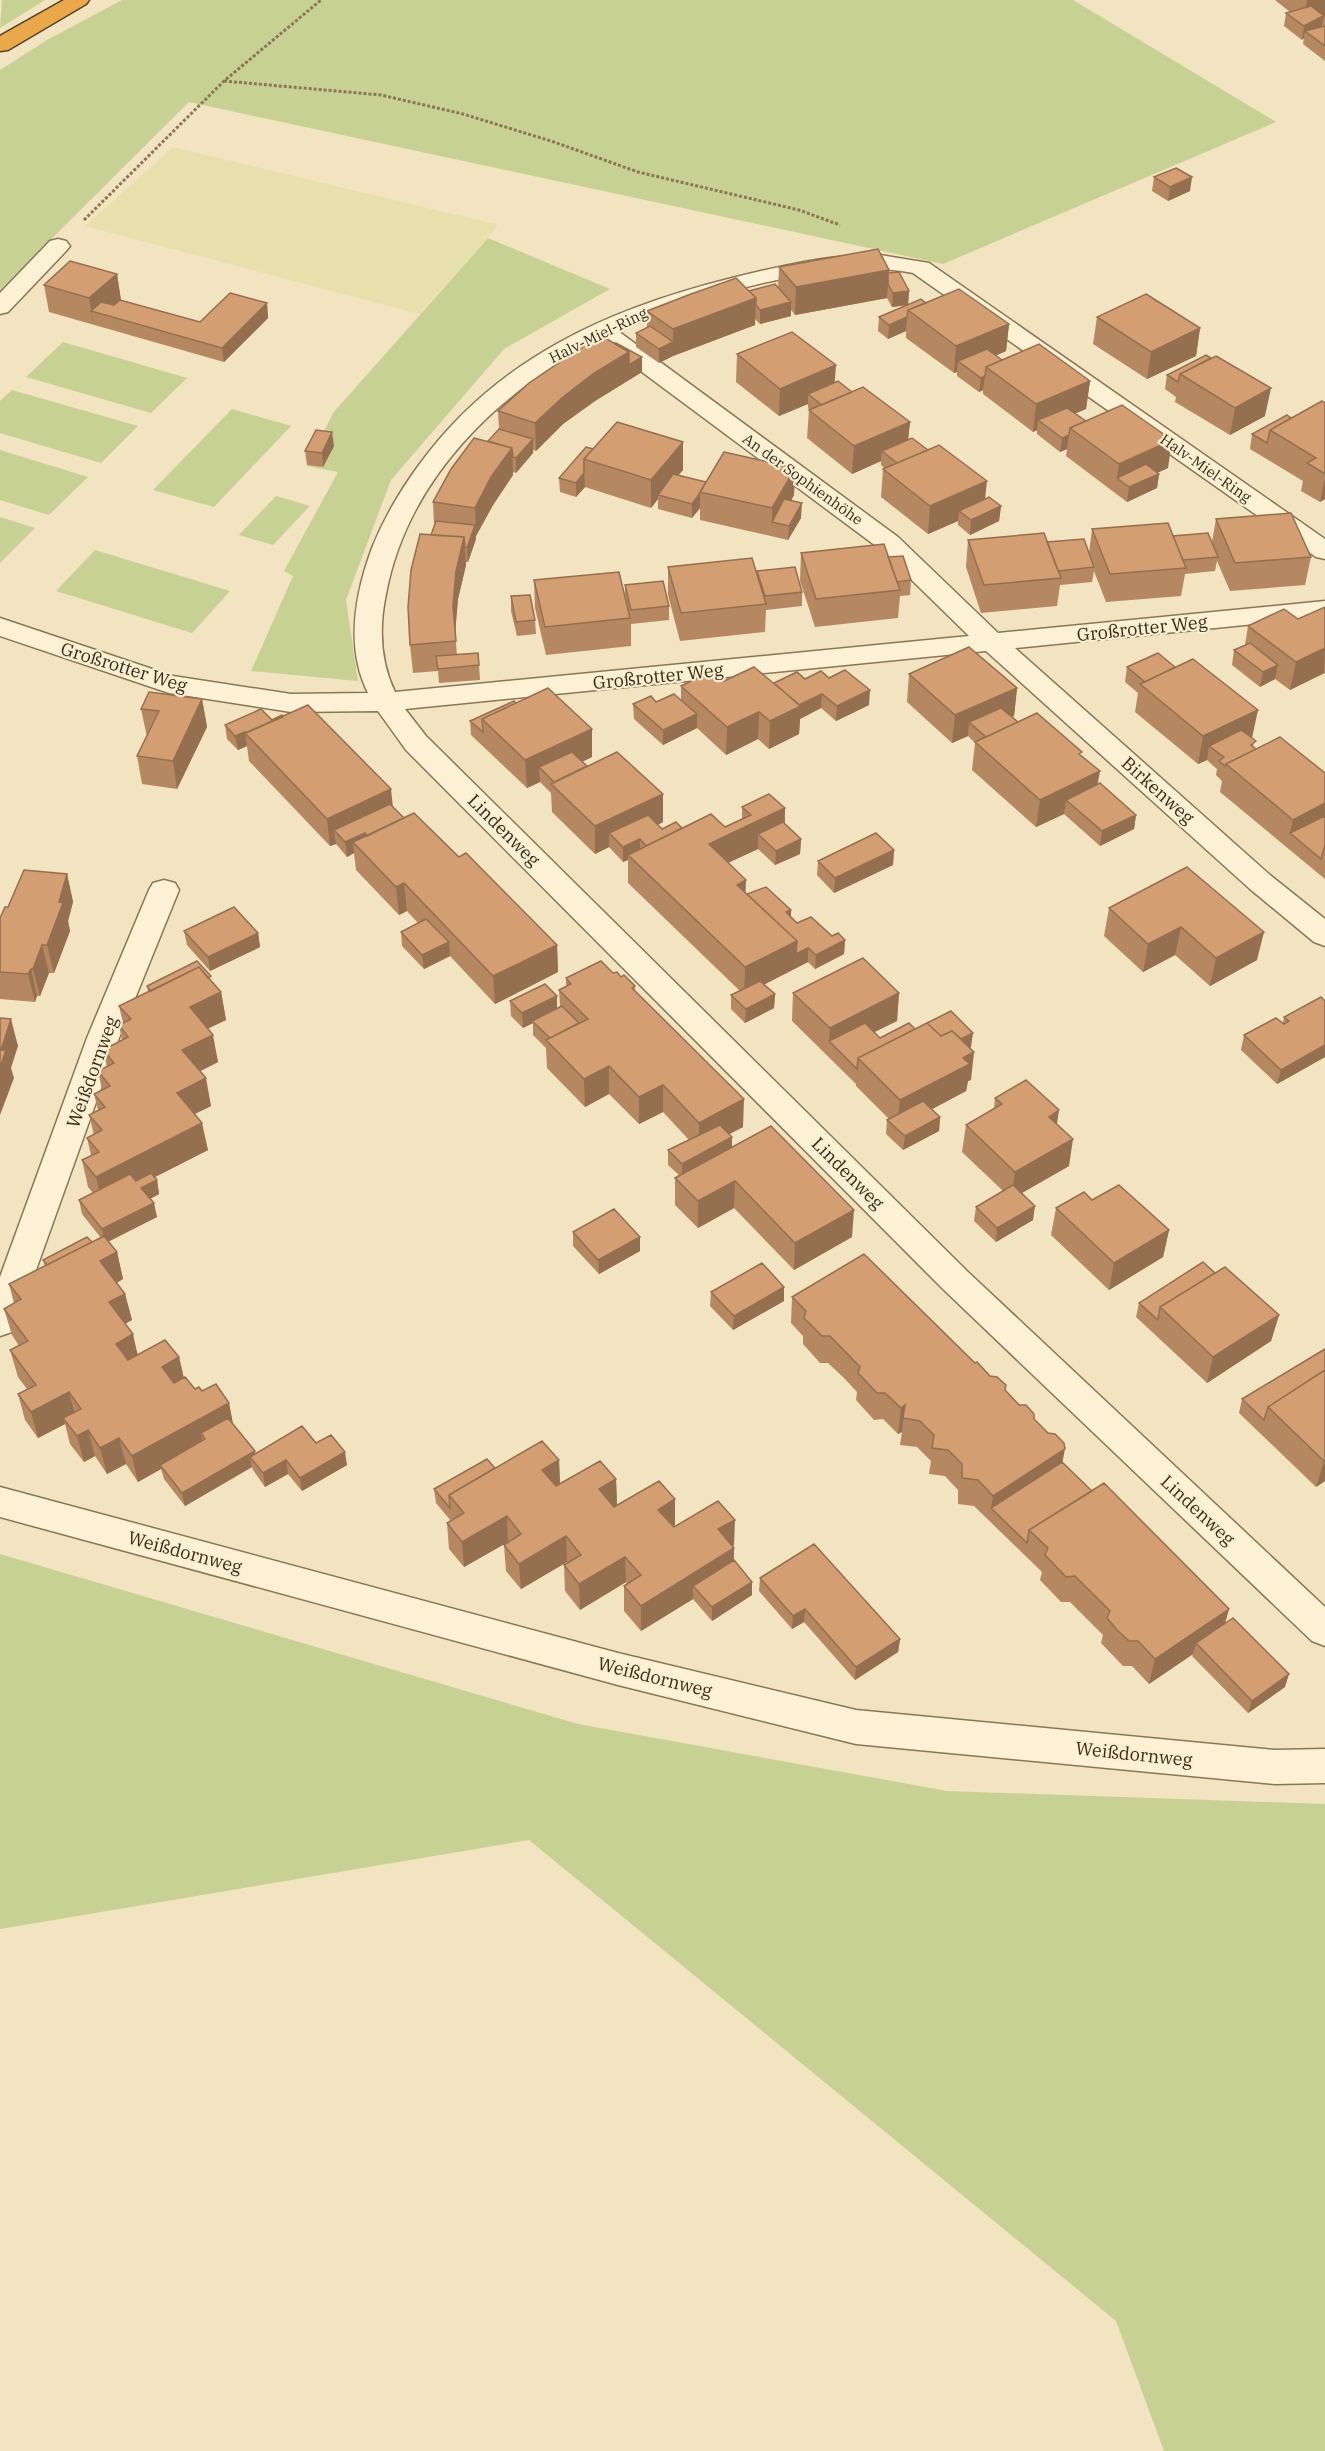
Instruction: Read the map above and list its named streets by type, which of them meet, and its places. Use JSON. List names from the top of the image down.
{
  "streets": {
    "street": [
      "Halv-Miel-Ring",
      "An der Sophienhöhe",
      "Großrotter Weg",
      "Birkenweg",
      "Lindenweg",
      "Weißdornweg"
    ]
  },
  "crossings": [
    ["Halv-Miel-Ring", "An der Sophienhöhe"],
    ["Halv-Miel-Ring", "Großrotter Weg"],
    ["Halv-Miel-Ring", "Lindenweg"],
    ["An der Sophienhöhe", "Großrotter Weg"],
    ["An der Sophienhöhe", "Birkenweg"],
    ["Großrotter Weg", "Birkenweg"],
    ["Großrotter Weg", "Lindenweg"]
  ]
}
